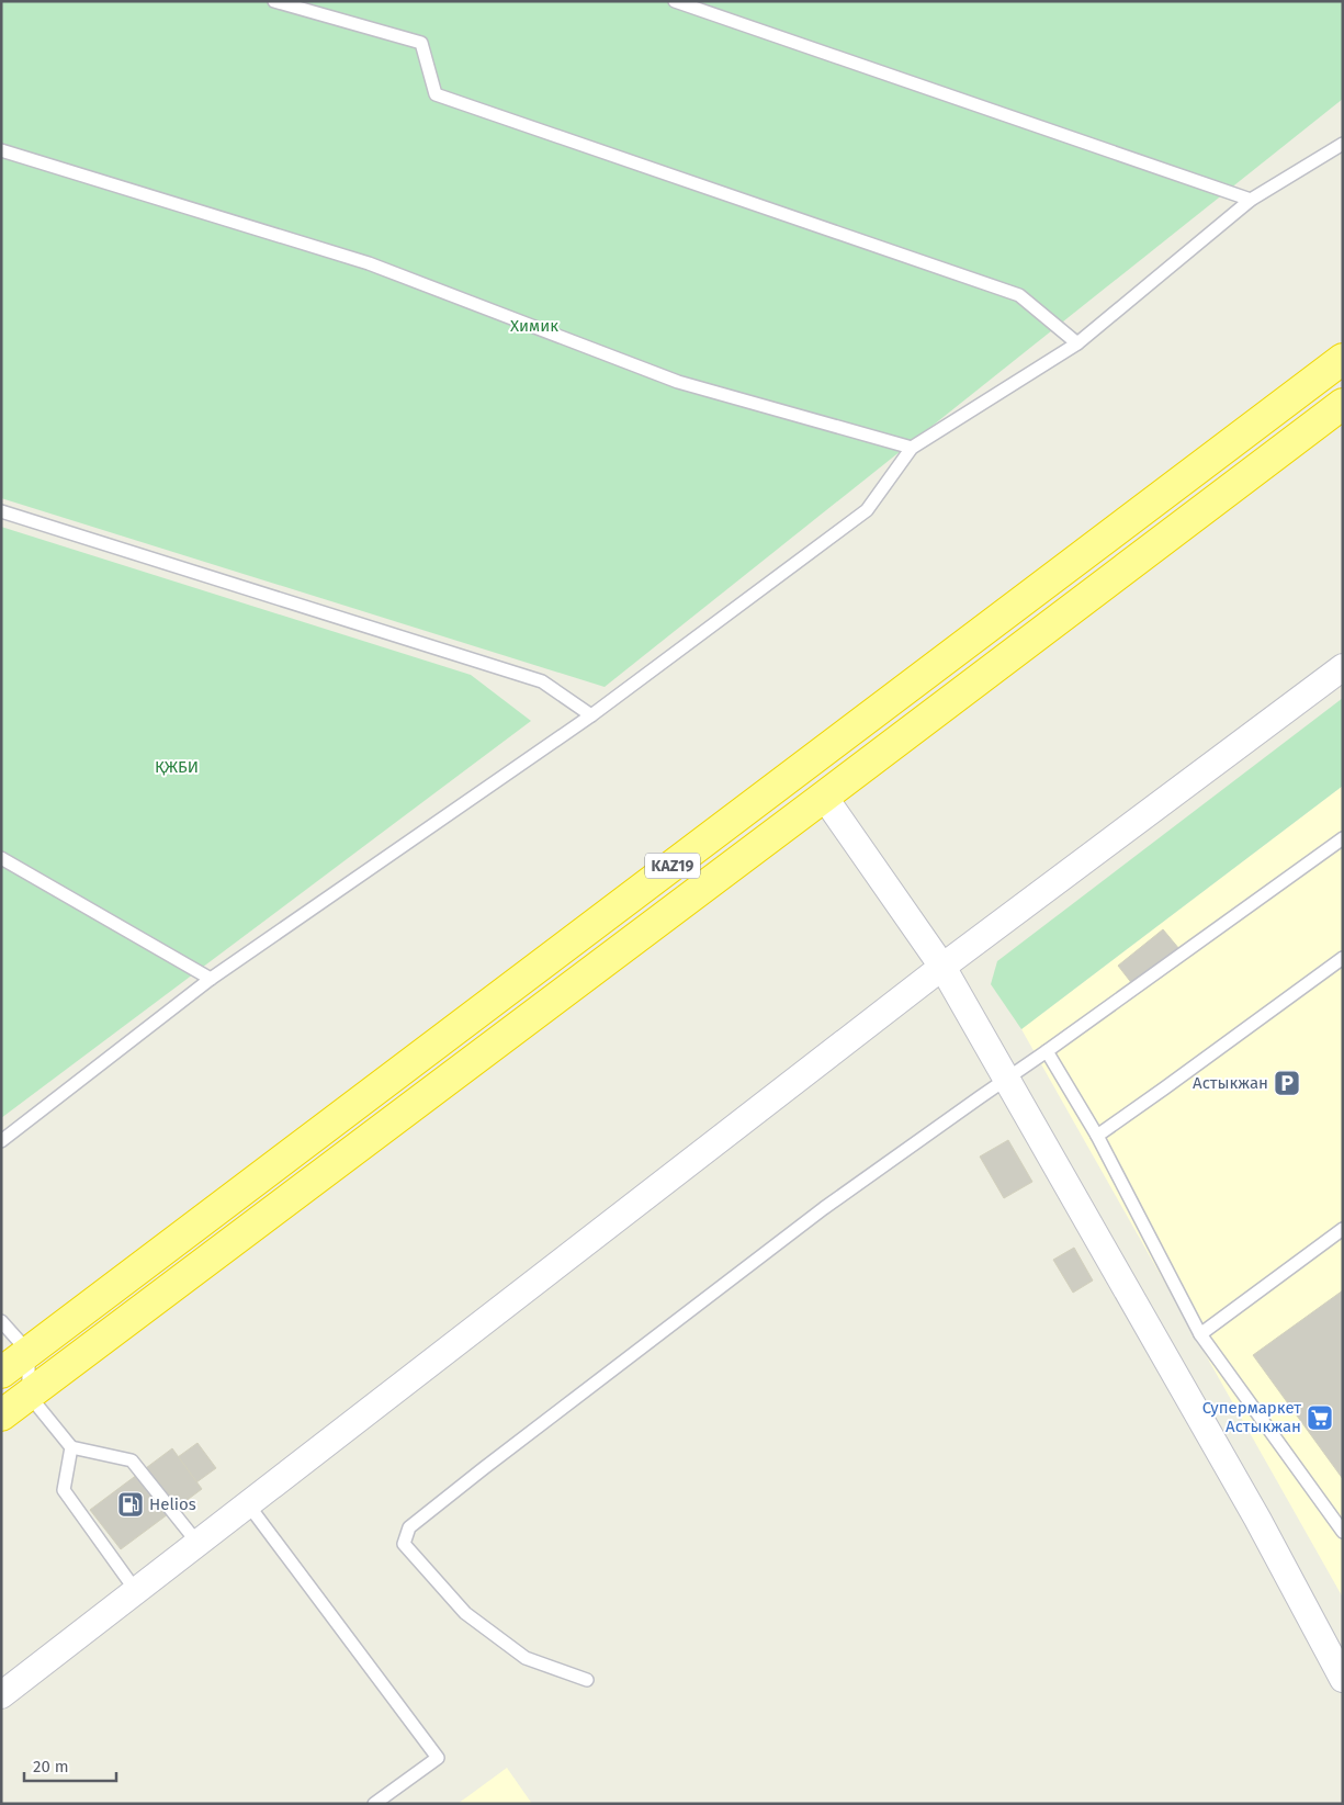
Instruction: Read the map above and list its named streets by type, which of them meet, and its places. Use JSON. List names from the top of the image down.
{
  "streets": {
    "highway": ["KAZ19"]
  },
  "parks": ["Химик", "ҚЖБИ"],
  "places": {
    "parking": ["Астыкжан"],
    "supermarket": ["Супермаркет Астыкжан"],
    "fuel station": ["Helios"]
  },
  "scale_bar": "20 m"
}
